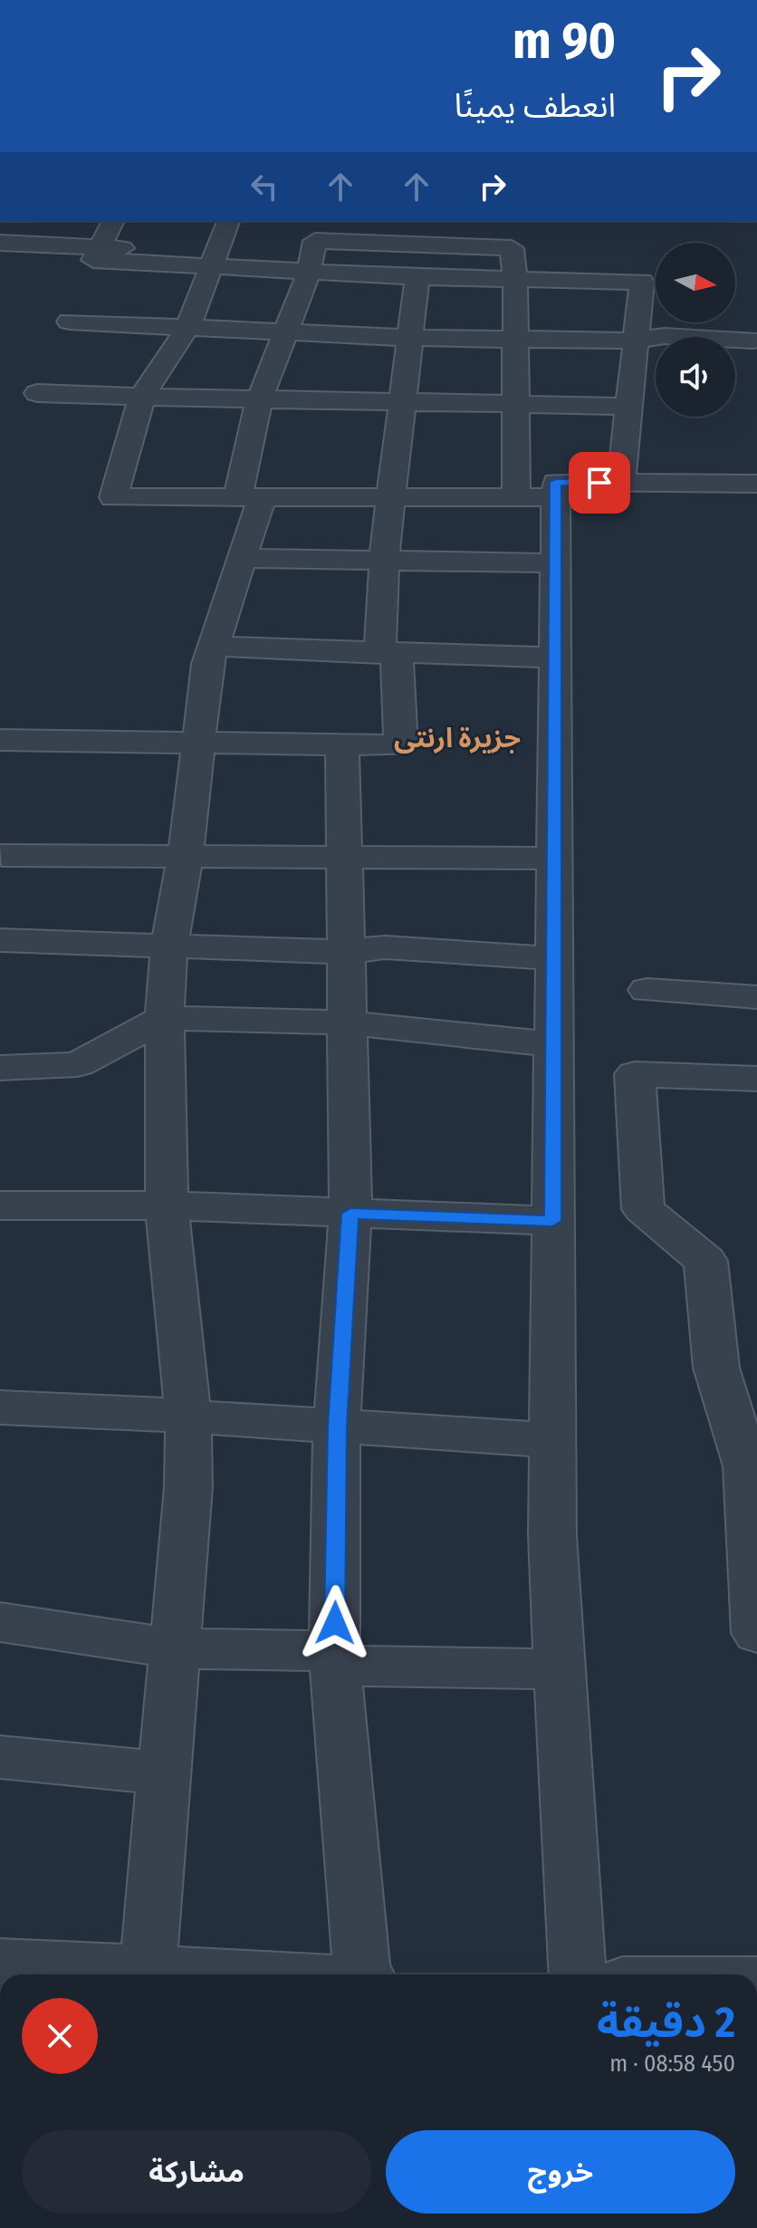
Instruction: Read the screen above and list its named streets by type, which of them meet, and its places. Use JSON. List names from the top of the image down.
{
  "districts": ["جزيرة ارنتى"],
  "north": "right",
  "page": {
    "turn": ["90 m", "انعطف يمينًا"],
    "heading": ["2 دقيقة", "450 m · 08:58"],
    "buttons": ["خروج", "مشاركة"]
  }
}
